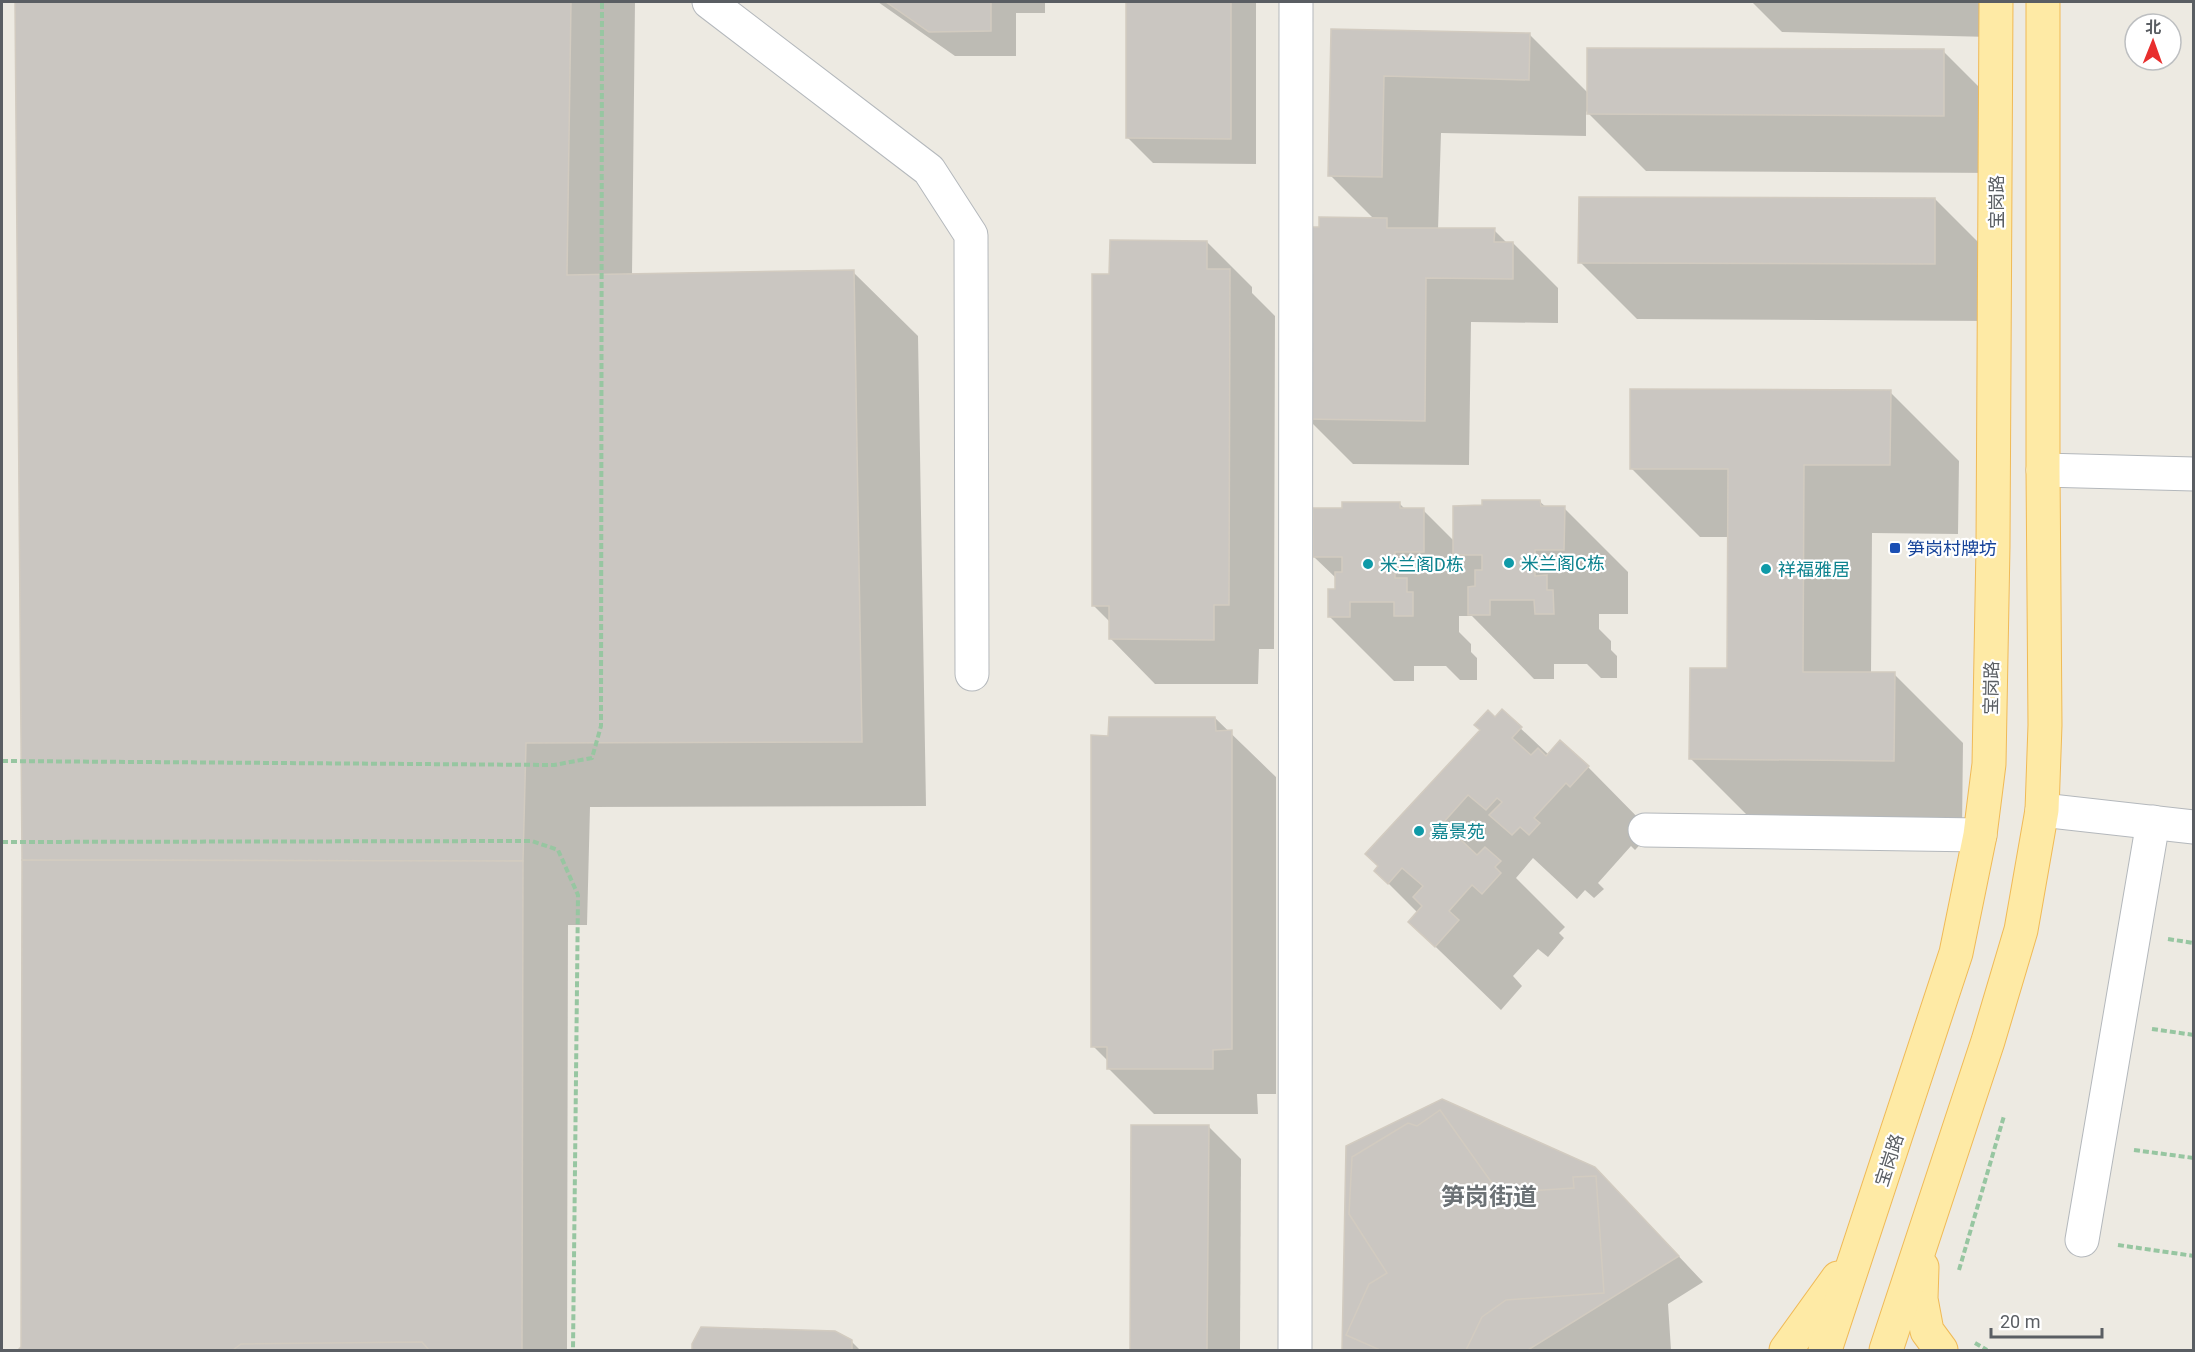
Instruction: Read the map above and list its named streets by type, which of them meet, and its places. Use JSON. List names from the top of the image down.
{
  "streets": {
    "main road": ["宝岗路"]
  },
  "districts": ["笋岗街道"],
  "places": {
    "transit": ["笋岗村牌坊"],
    "other": [
      "米兰阁C栋",
      "米兰阁D栋",
      "祥福雅居",
      "嘉景苑"
    ]
  },
  "scale_bar": "20 m",
  "north": "top"
}
